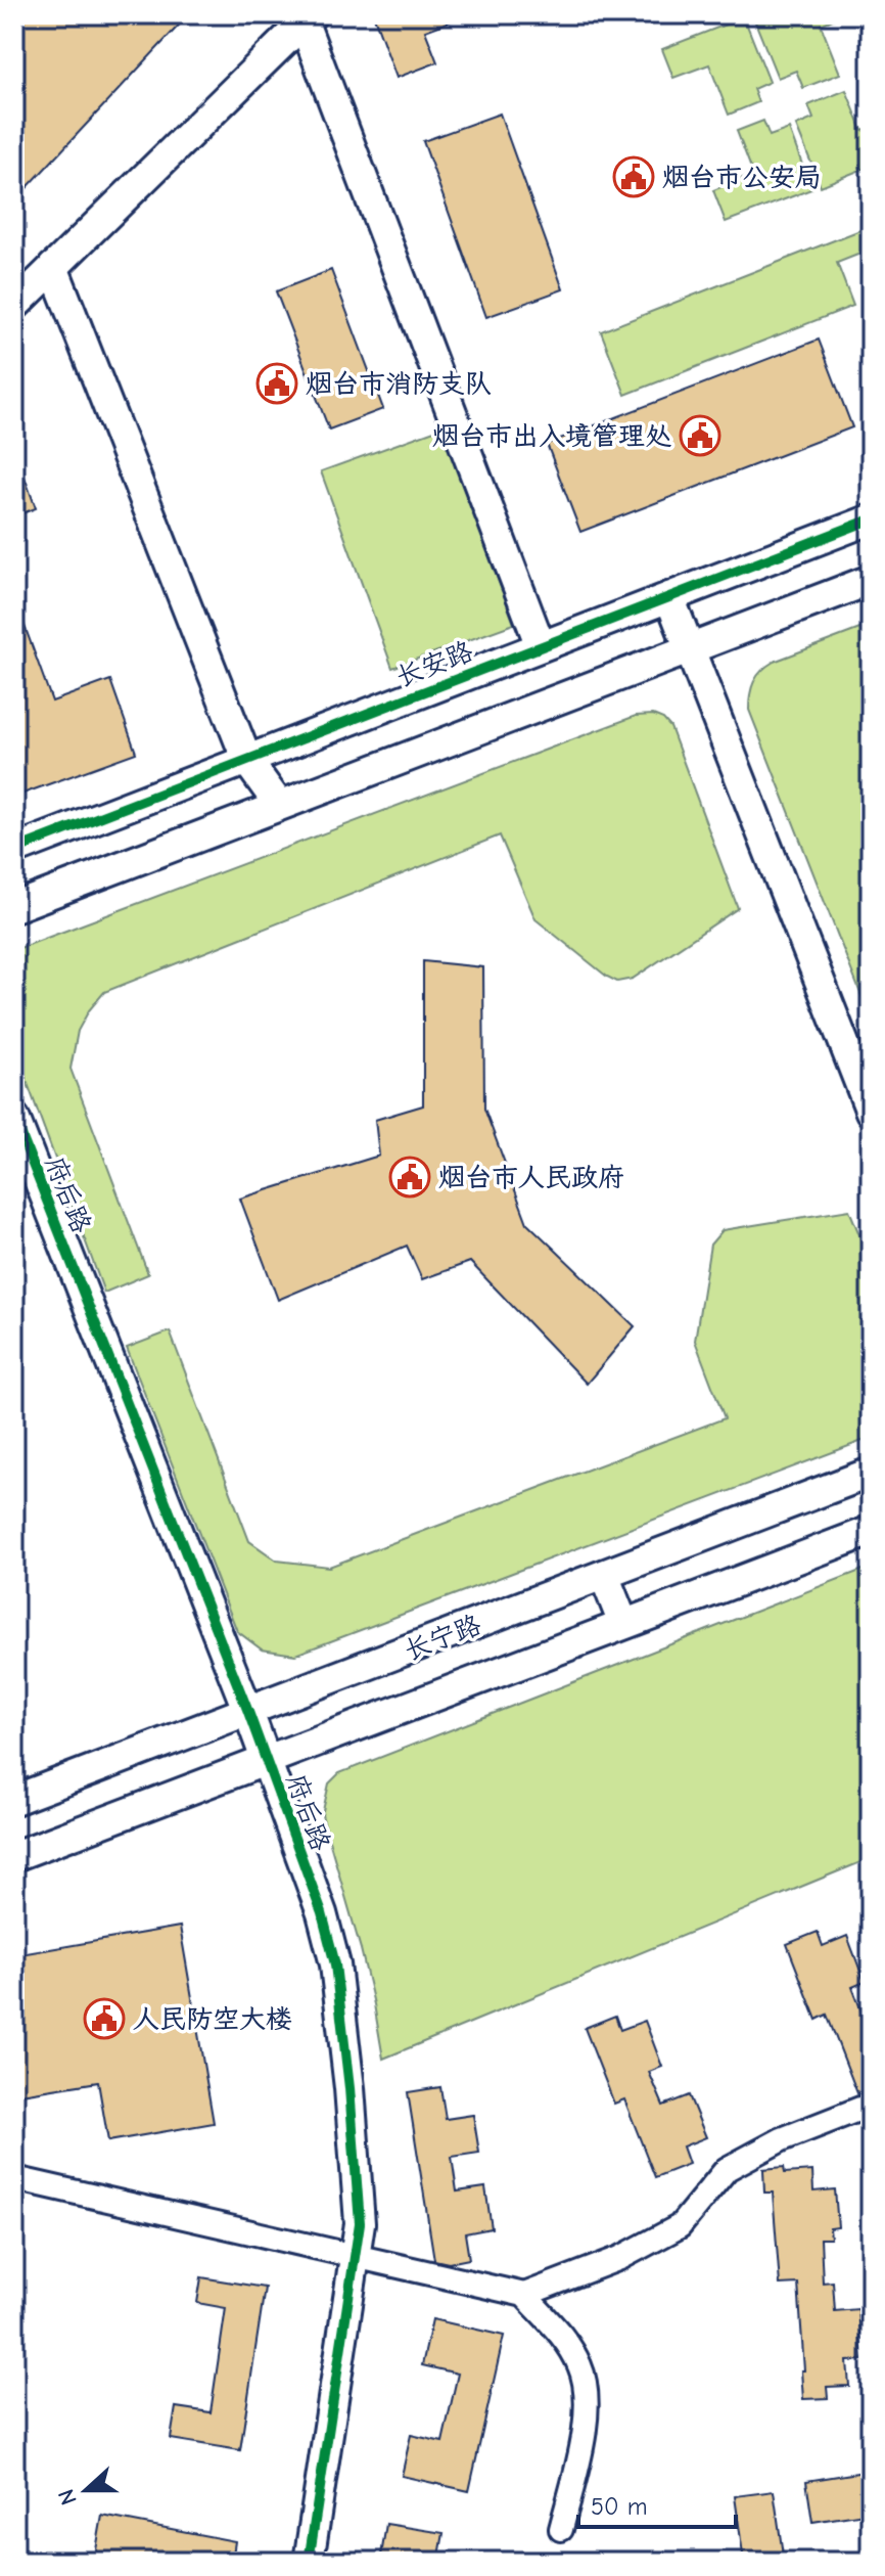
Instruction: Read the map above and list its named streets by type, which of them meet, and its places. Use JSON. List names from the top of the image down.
{
  "streets": {
    "street": ["长安路", "府后路", "长宁路"]
  },
  "crossings": [
    ["府后路", "长宁路"]
  ],
  "places": {
    "public building": [
      "烟台市公安局",
      "烟台市消防支队",
      "烟台市出入境管理处",
      "烟台市人民政府",
      "人民防空大楼"
    ]
  },
  "scale_bar": "50 m",
  "north": "left"
}
